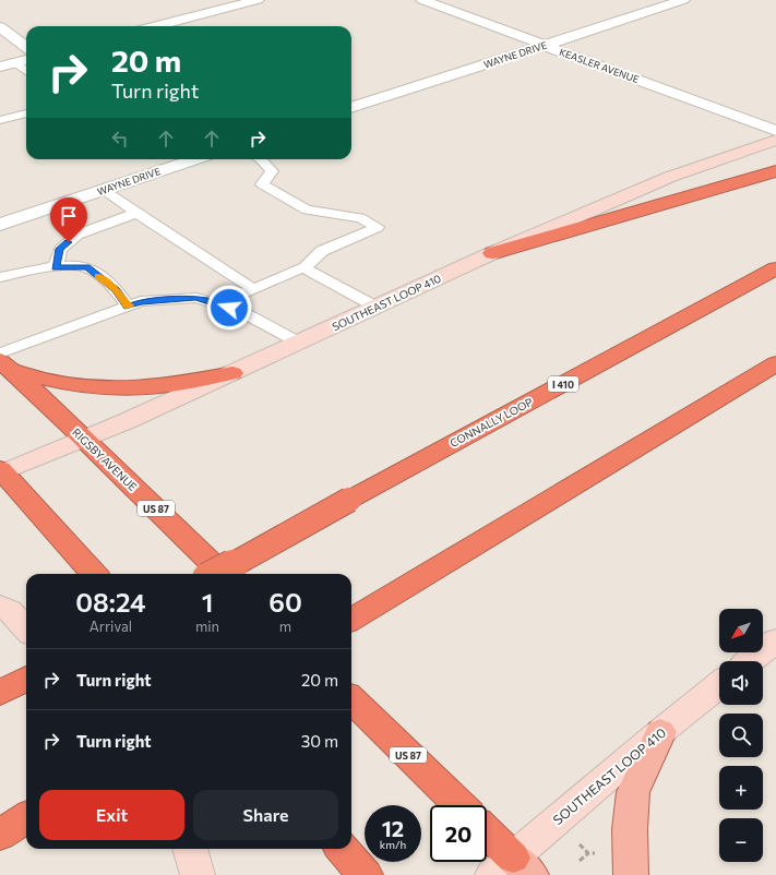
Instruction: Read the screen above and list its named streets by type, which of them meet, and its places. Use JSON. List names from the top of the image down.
{
  "streets": {
    "highway": [
      "I 410",
      "CONNALLY LOOP",
      "RIGSBY AVENUE",
      "US 87"
    ],
    "main road": ["SOUTHEAST LOOP 410"],
    "street": ["WAYNE DRIVE", "KEASLER AVENUE"]
  },
  "crossings": [
    ["WAYNE DRIVE", "KEASLER AVENUE"],
    ["SOUTHEAST LOOP 410", "RIGSBY AVENUE"]
  ],
  "north": "bottom left",
  "page": {
    "turn": ["20 m", "Turn right"],
    "eta": [
      "08:24",
      "Arrival",
      "1",
      "min",
      "60",
      "m"
    ],
    "map_buttons": ["+", "−"],
    "list": [
      {
        "name": "Turn right",
        "value": "20 m"
      },
      {
        "name": "Turn right",
        "value": "30 m"
      }
    ],
    "buttons": ["Exit", "Share"],
    "speed": "12 km/h",
    "limit": "20"
  }
}
